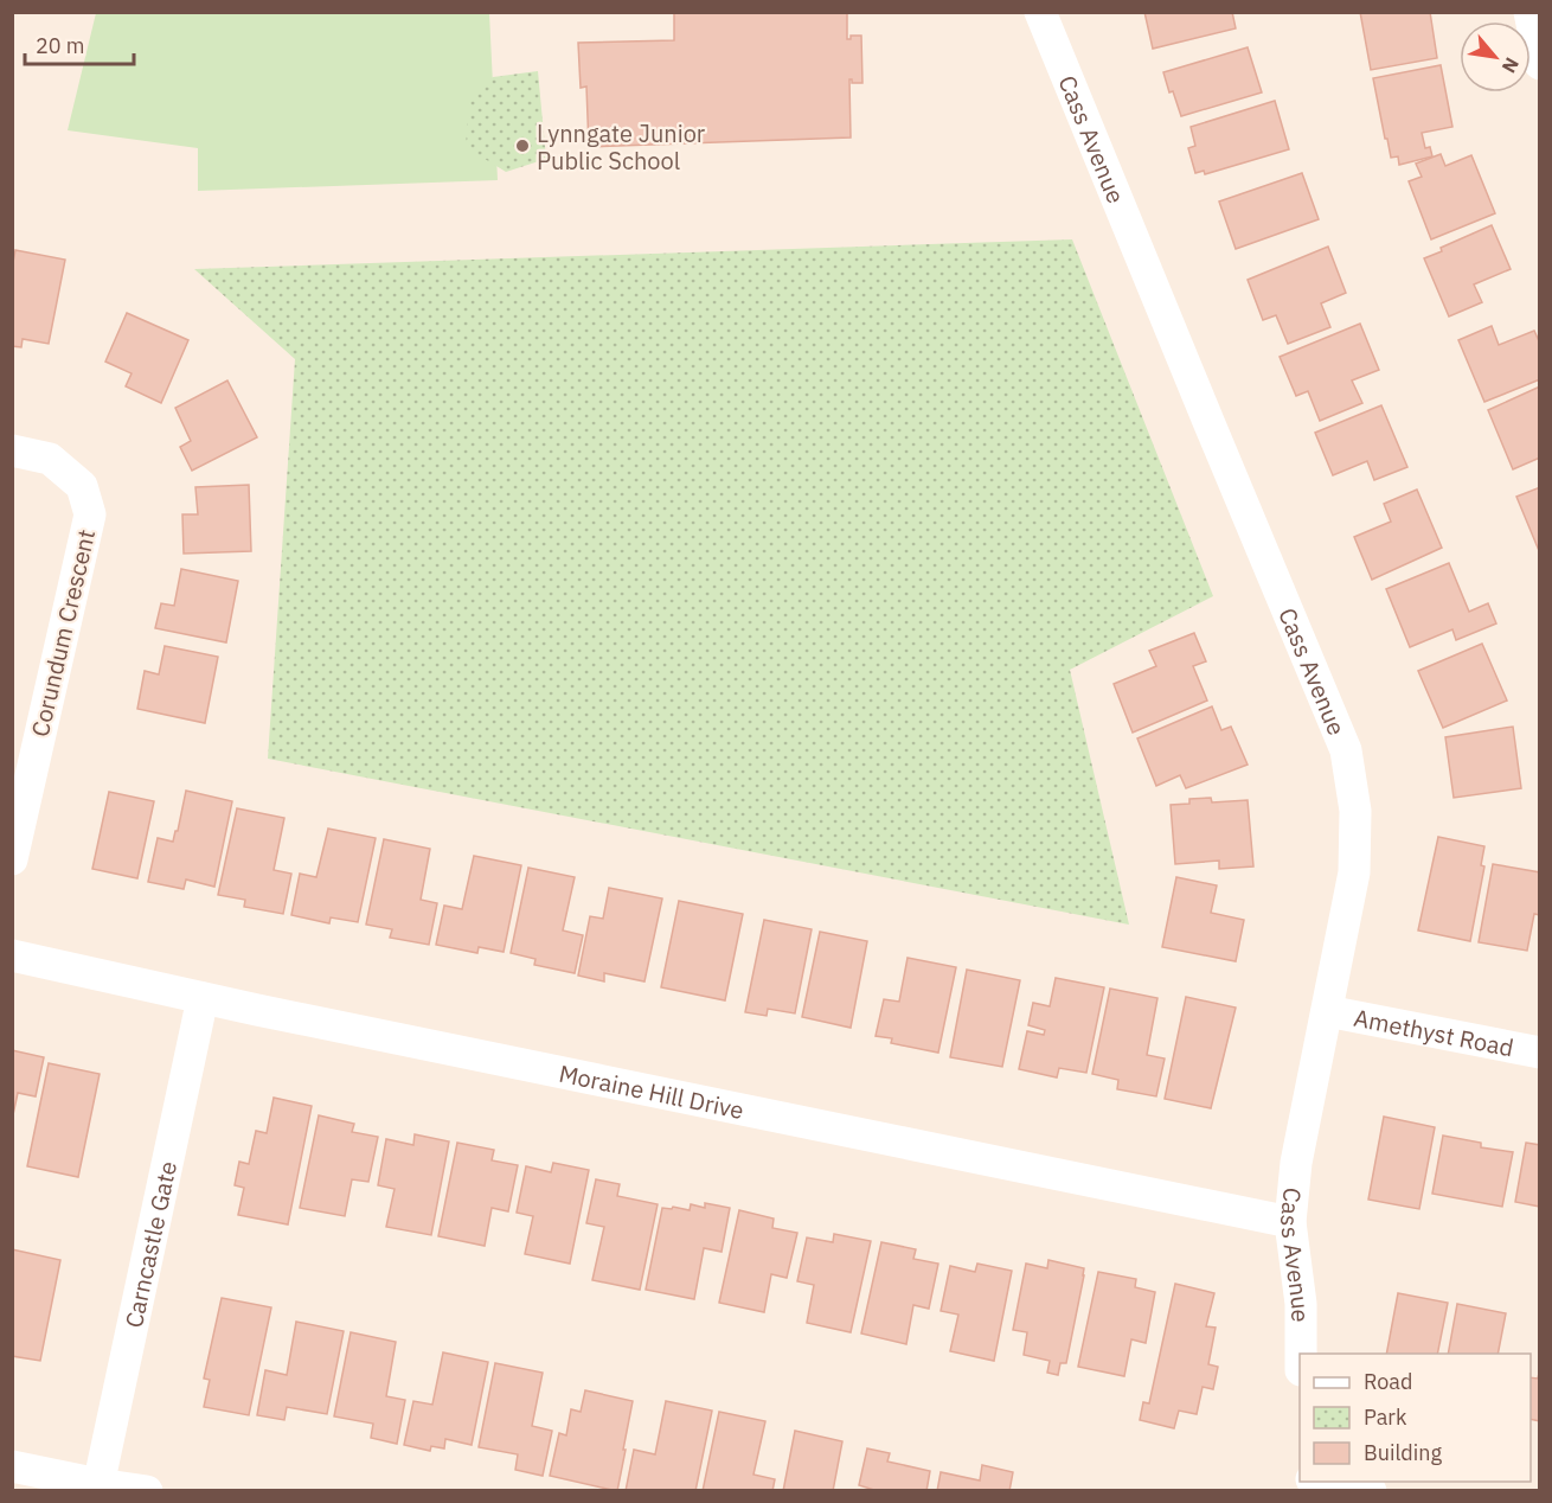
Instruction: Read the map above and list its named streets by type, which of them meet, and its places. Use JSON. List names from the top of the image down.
{
  "streets": {
    "street": [
      "Cass Avenue",
      "Corundum Crescent",
      "Amethyst Road",
      "Moraine Hill Drive",
      "Carncastle Gate"
    ]
  },
  "crossings": [
    ["Cass Avenue", "Amethyst Road"],
    ["Cass Avenue", "Moraine Hill Drive"],
    ["Moraine Hill Drive", "Carncastle Gate"]
  ],
  "places": ["Lynngate Junior Public School"],
  "legend": ["Road", "Park", "Building"],
  "scale_bar": "20 m",
  "north": "bottom right"
}
